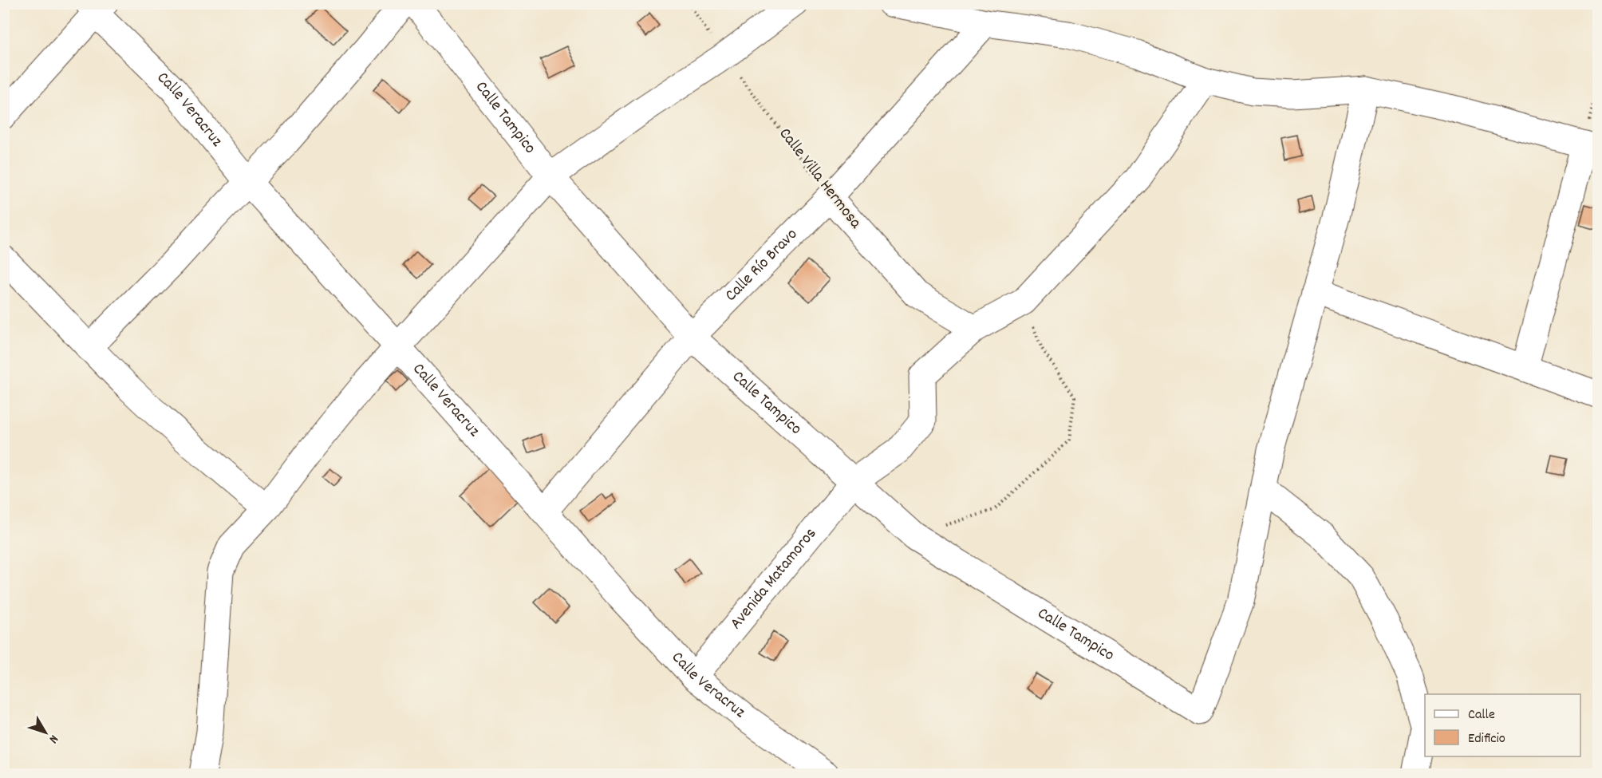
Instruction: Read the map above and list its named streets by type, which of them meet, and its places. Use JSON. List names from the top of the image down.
{
  "streets": {
    "street": [
      "Calle Veracruz",
      "Calle Tampico",
      "Calle Villa Hermosa",
      "Calle Río Bravo",
      "Avenida Matamoros"
    ]
  },
  "crossings": [
    ["Calle Veracruz", "Calle Río Bravo"],
    ["Calle Veracruz", "Avenida Matamoros"],
    ["Calle Tampico", "Calle Río Bravo"],
    ["Calle Tampico", "Avenida Matamoros"],
    ["Calle Villa Hermosa", "Calle Río Bravo"],
    ["Calle Villa Hermosa", "Avenida Matamoros"]
  ],
  "legend": ["Calle", "Edificio"],
  "north": "bottom right"
}
